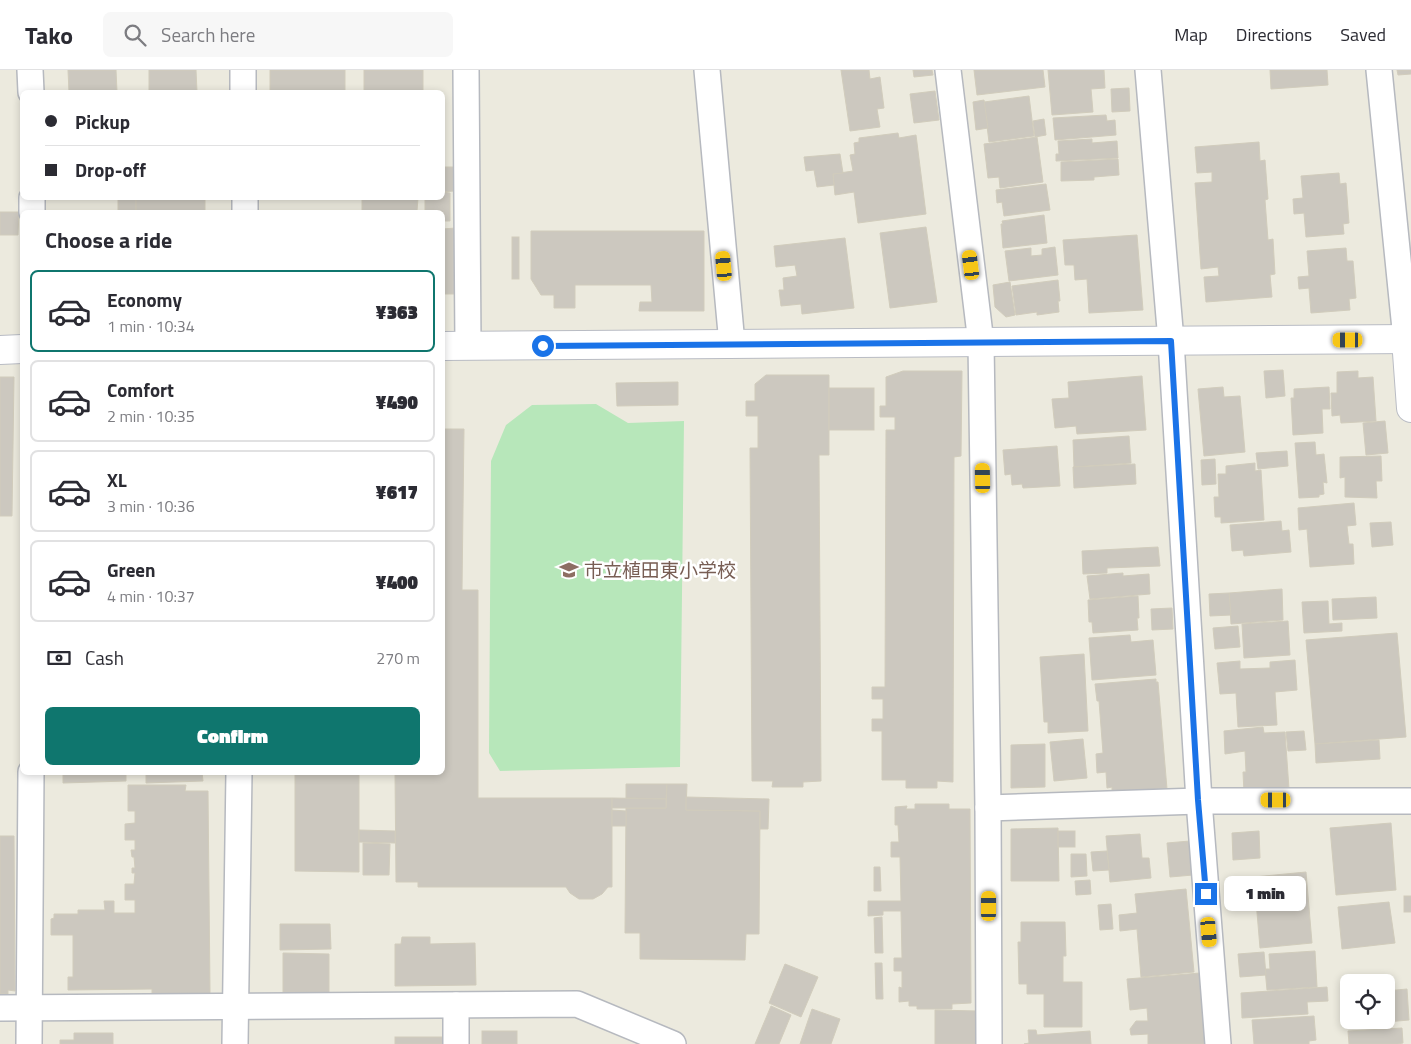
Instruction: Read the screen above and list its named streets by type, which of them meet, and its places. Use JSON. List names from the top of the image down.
{
  "places": {
    "school or university": ["市立植田東小学校"]
  },
  "page": {
    "header": "Tako",
    "search": "Search here",
    "nav": ["Map", "Directions", "Saved"],
    "banner": ["Pickup", "Drop-off"],
    "heading": "Choose a ride",
    "list": [
      {
        "name": "Economy",
        "note": "1 min · 10:34",
        "value": "¥363"
      },
      {
        "name": "Comfort",
        "note": "2 min · 10:35",
        "value": "¥490"
      },
      {
        "name": "XL",
        "note": "3 min · 10:36",
        "value": "¥617"
      },
      {
        "name": "Green",
        "note": "4 min · 10:37",
        "value": "¥400"
      }
    ],
    "pay": ["Cash", "270 m"],
    "buttons": "Confirm",
    "bubble": "1 min"
  }
}
